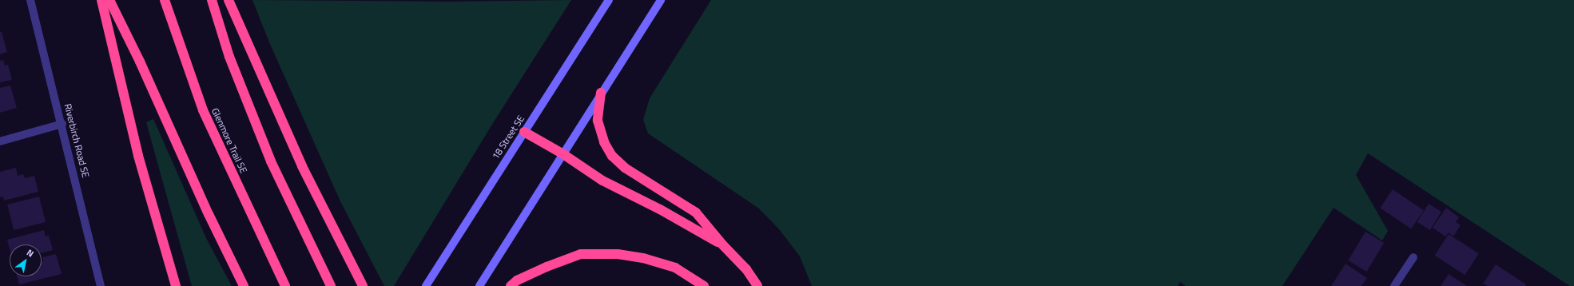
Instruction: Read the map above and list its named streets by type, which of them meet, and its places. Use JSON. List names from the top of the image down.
{
  "streets": {
    "highway": ["Glenmore Trail SE"],
    "street": ["18 Street SE", "Riverbirch Road SE"]
  },
  "north": "top right"
}
